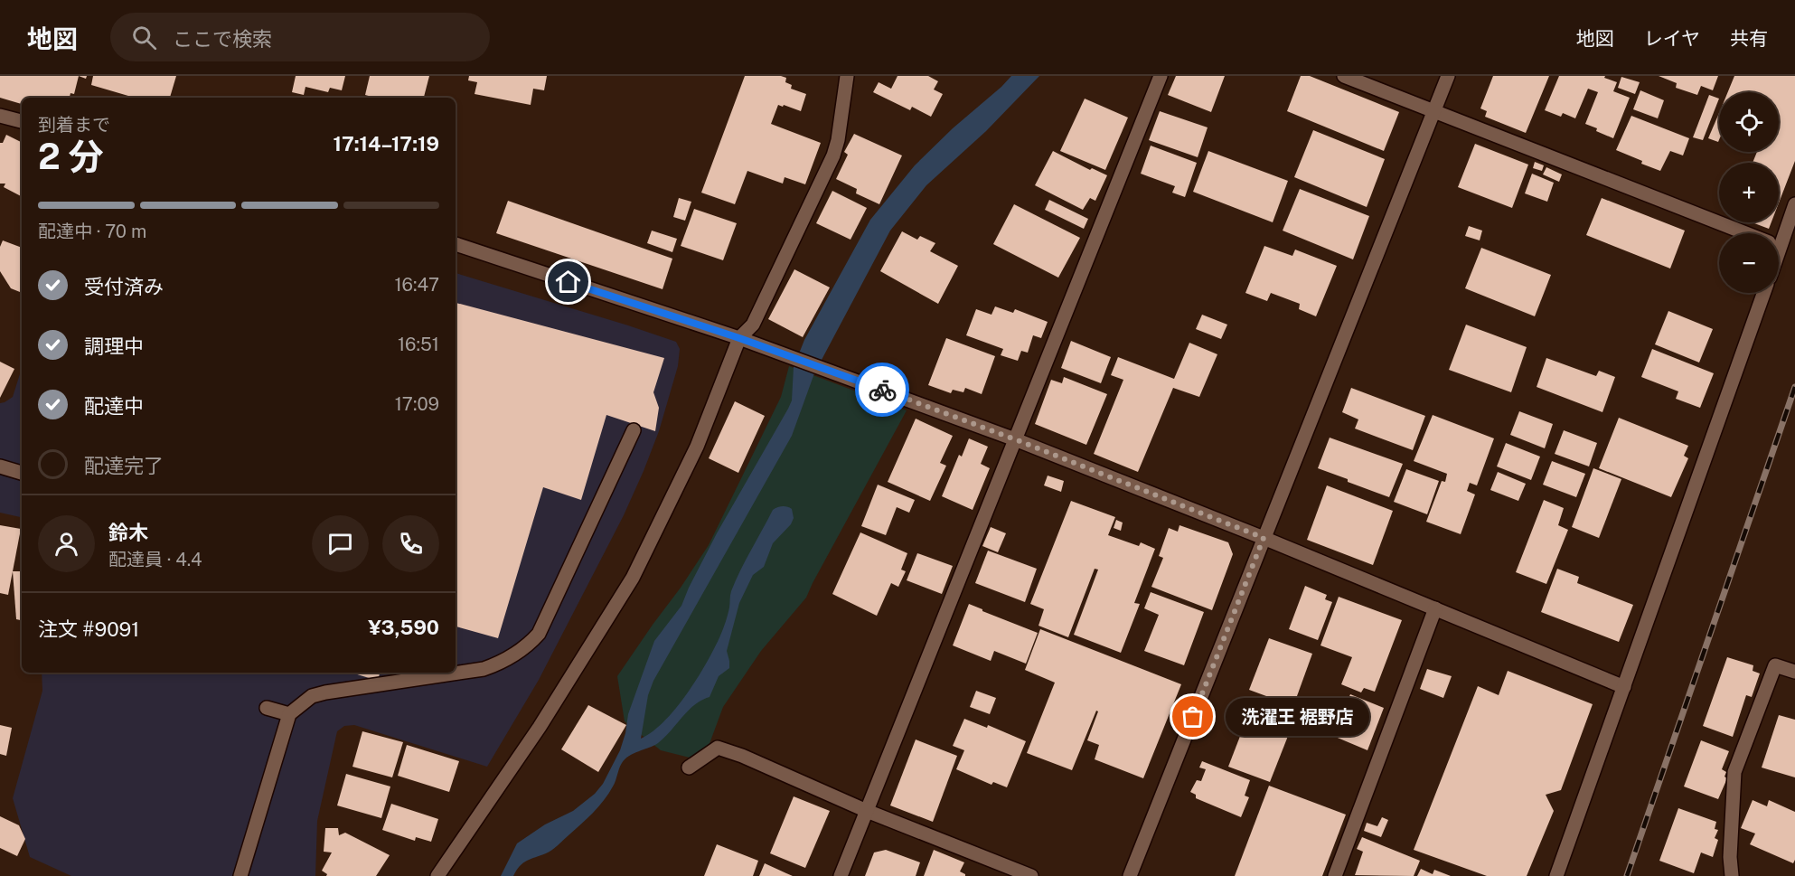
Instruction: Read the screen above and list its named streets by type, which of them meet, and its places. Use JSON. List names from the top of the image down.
{
  "places": ["洗濯王 裾野店"],
  "page": {
    "header": "地図",
    "search": "ここで検索",
    "nav": ["地図", "レイヤ", "共有"],
    "map_buttons": ["+", "−"],
    "heading": ["2 分", "到着まで", "17:14–17:19"],
    "panel": [
      "鈴木",
      "配達員 · 4.4",
      "注文 #9091",
      "¥3,590"
    ],
    "bar": "配達中 · 70 m",
    "list": [
      ["受付済み", "16:47"],
      ["調理中", "16:51"],
      ["配達中", "17:09"],
      "配達完了"
    ],
    "bubble": "洗濯王 裾野店"
  }
}
